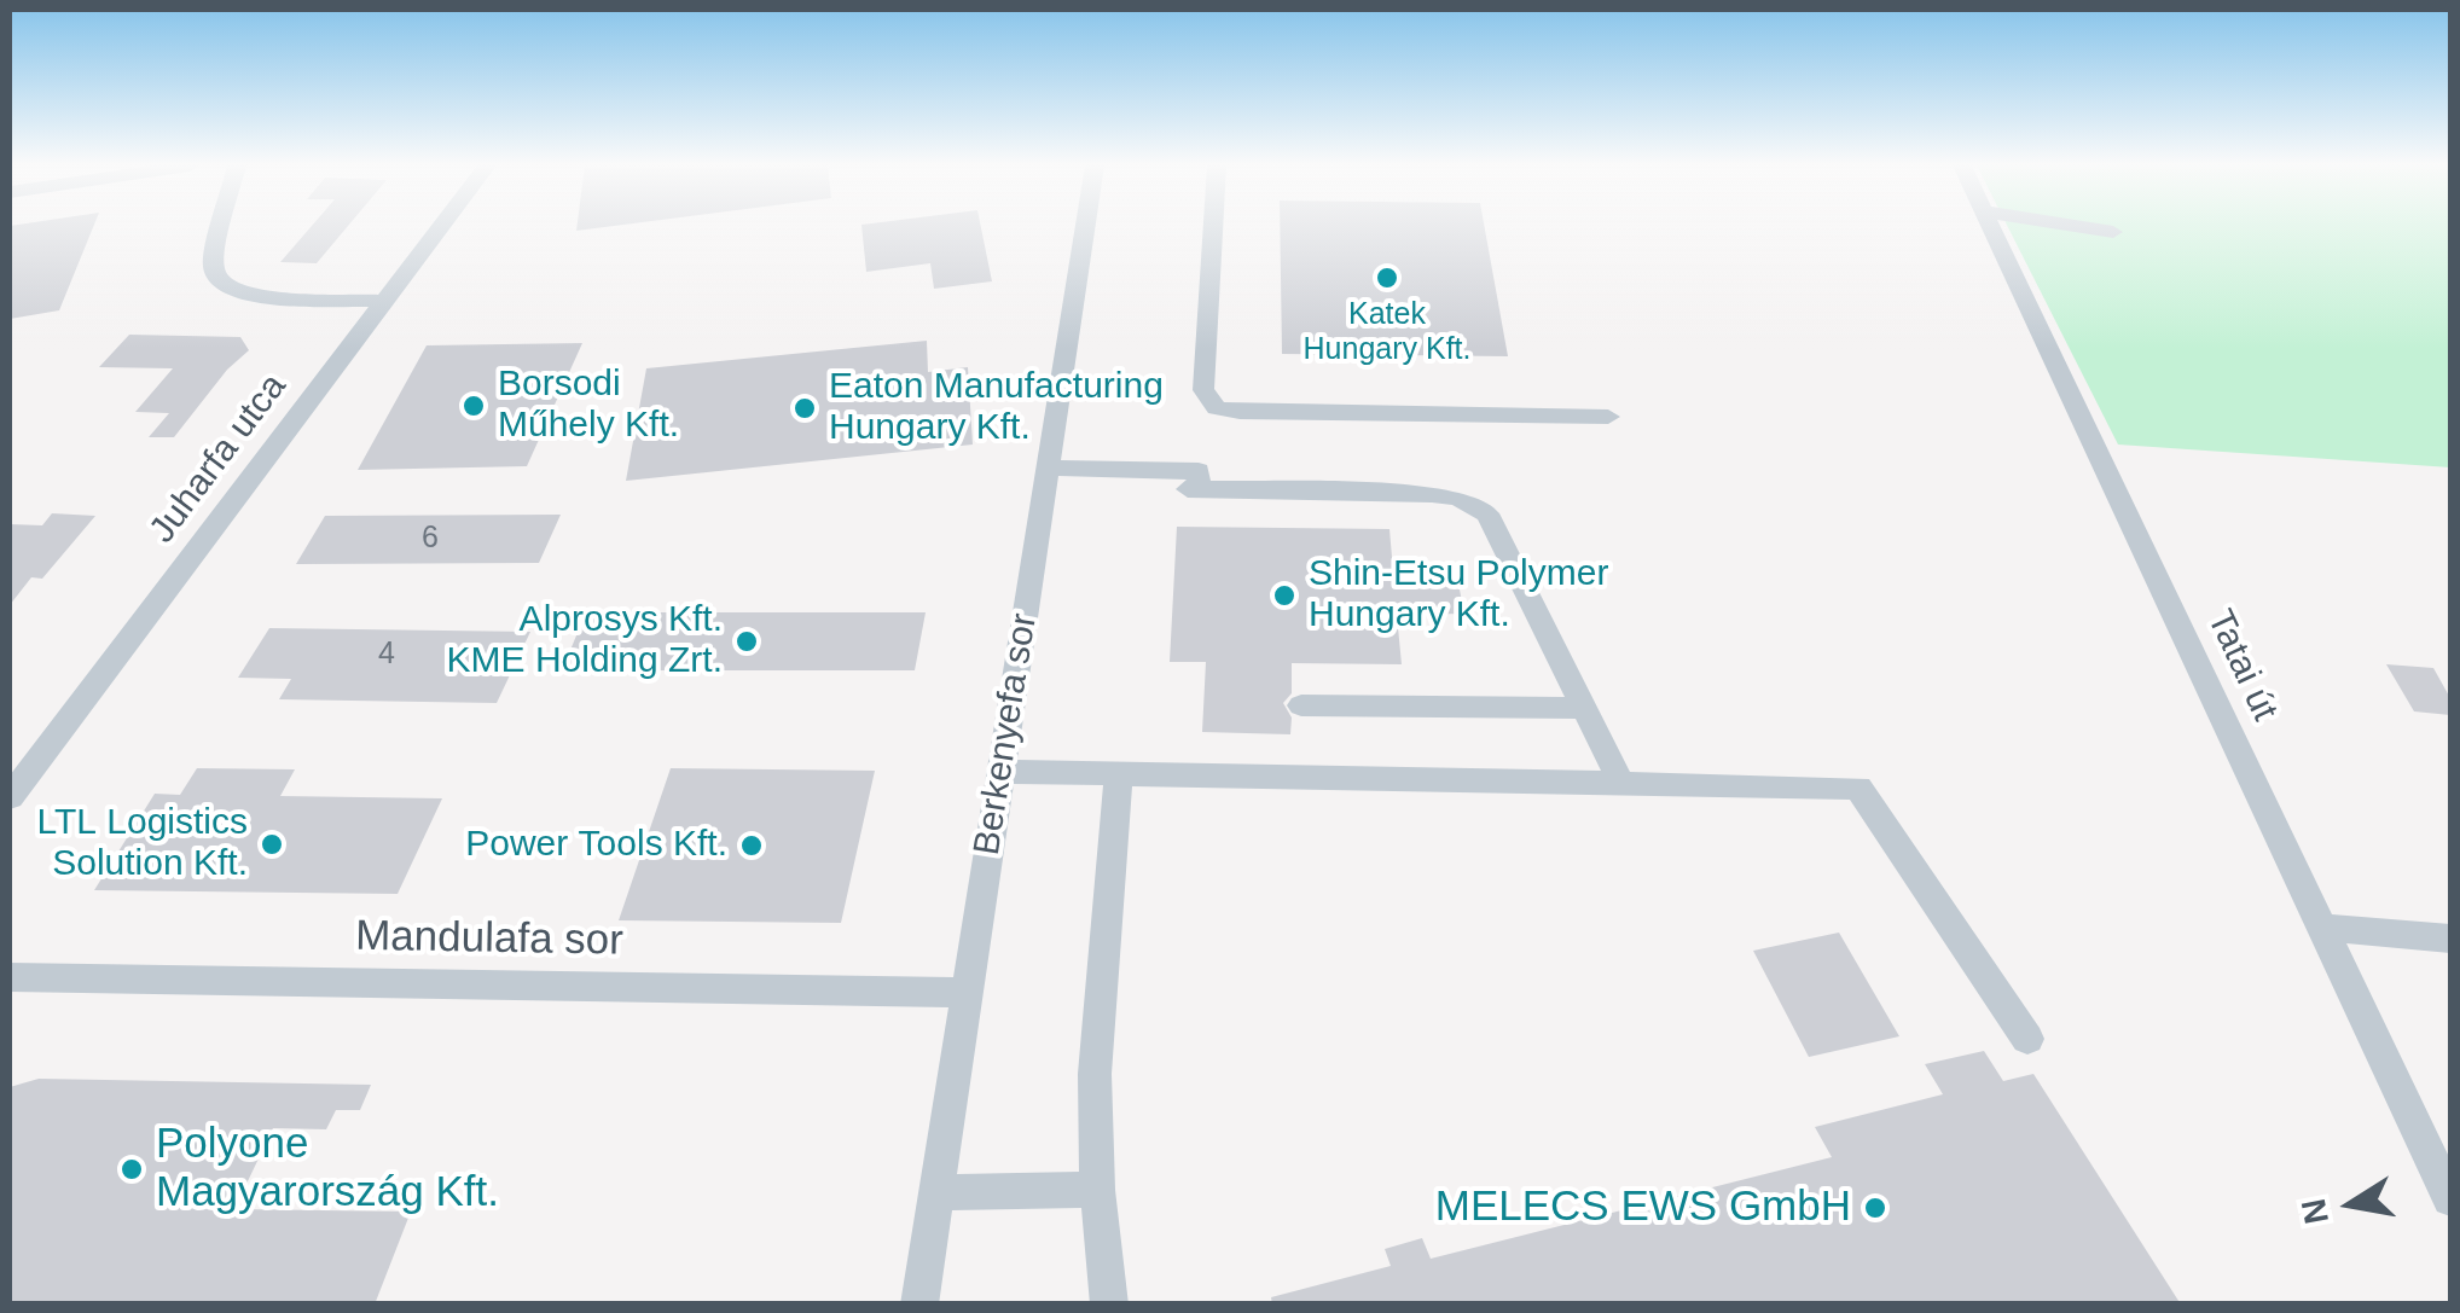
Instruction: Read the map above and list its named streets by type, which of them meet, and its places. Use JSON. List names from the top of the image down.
{
  "streets": {
    "street": [
      "Juharfa utca",
      "Tatai út",
      "Berkenyefa sor",
      "Mandulafa sor"
    ]
  },
  "crossings": [
    ["Berkenyefa sor", "Mandulafa sor"]
  ],
  "places": [
    "Katek Hungary Kft.",
    "Borsodi Műhely Kft.",
    "Eaton Manufacturing Hungary Kft.",
    "Shin-Etsu Polymer Hungary Kft.",
    "Alprosys Kft. KME Holding Zrt.",
    "LTL Logistics Solution Kft.",
    "Power Tools Kft.",
    "Polyone Magyarország Kft.",
    "MELECS EWS GmbH"
  ],
  "house_numbers": ["6", "4"],
  "north": "left"
}
